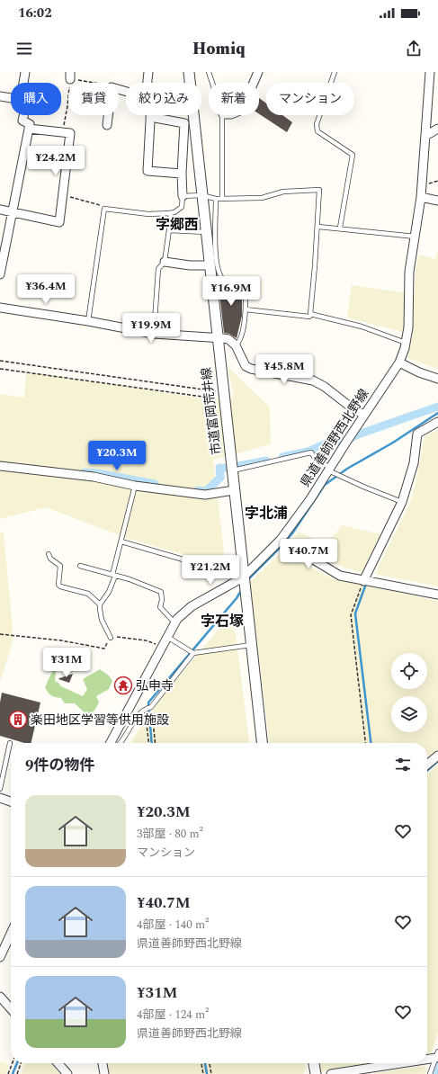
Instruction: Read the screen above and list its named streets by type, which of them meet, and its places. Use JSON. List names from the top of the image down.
{
  "streets": {
    "street": ["市道富岡荒井線", "県道善師野西北野線"]
  },
  "crossings": [
    ["市道富岡荒井線", "県道善師野西北野線"]
  ],
  "districts": ["字郷西", "字北浦", "字石塚"],
  "places": {
    "temple": ["弘申寺"],
    "building": ["楽田地区学習等供用施設"]
  },
  "page": {
    "status": "16:02",
    "header": "Homiq",
    "chip": [
      "購入",
      "賃貸",
      "絞り込み",
      "新着",
      "マンション"
    ],
    "price": [
      "¥24.2M",
      "¥36.4M",
      "¥16.9M",
      "¥19.9M",
      "¥45.8M",
      "¥20.3M",
      "¥40.7M",
      "¥21.2M",
      "¥31M"
    ],
    "heading": "9件の物件",
    "list": [
      {
        "name": "¥20.3M",
        "note": "3部屋 · 80 m² · マンション"
      },
      {
        "name": "¥40.7M",
        "note": "4部屋 · 140 m² · 県道善師野西北野線"
      },
      {
        "name": "¥31M",
        "note": "4部屋 · 124 m² · 県道善師野西北野線"
      }
    ]
  }
}
